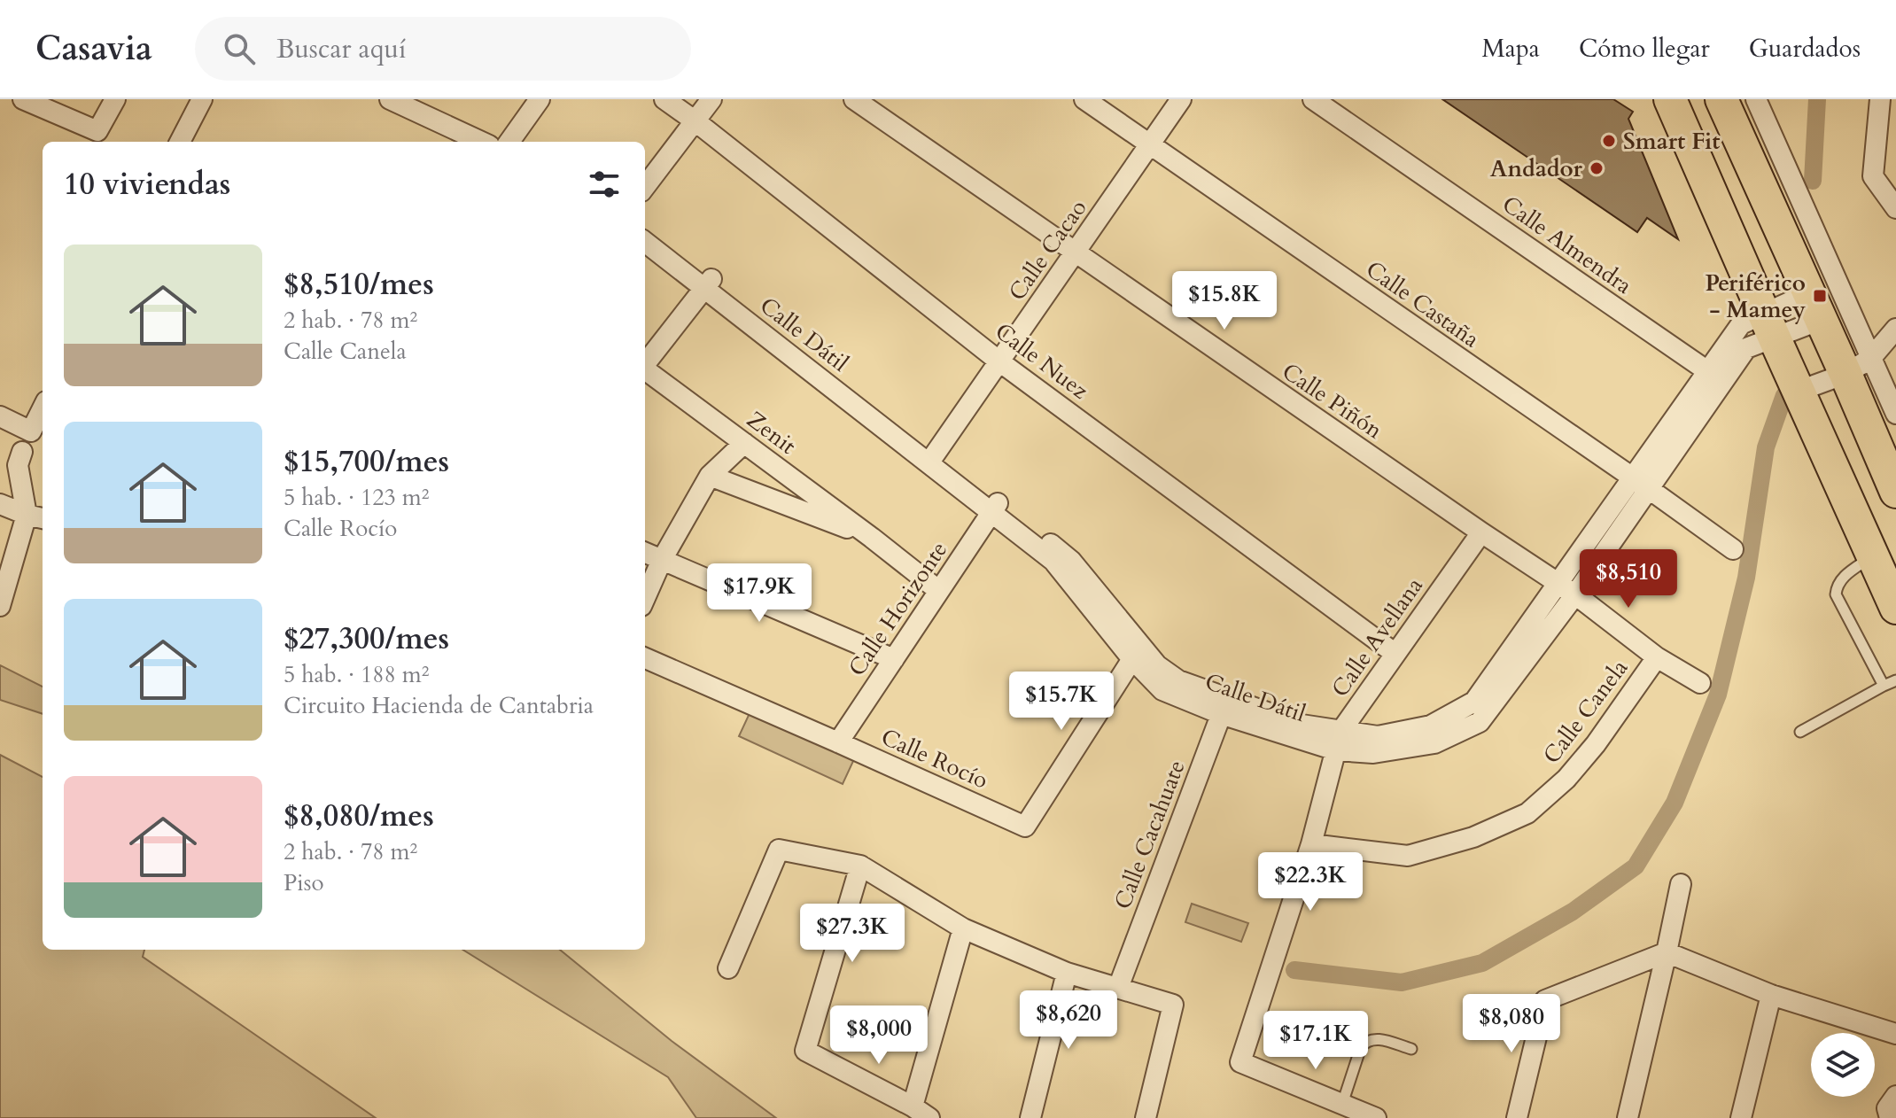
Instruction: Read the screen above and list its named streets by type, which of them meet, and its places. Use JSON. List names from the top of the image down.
{
  "streets": {
    "street": [
      "Calle Almendra",
      "Calle Cacao",
      "Calle Castaña",
      "Calle Dátil",
      "Calle Nuez",
      "Calle Piñón",
      "Zenit",
      "Calle Horizonte",
      "Calle Avellana",
      "Calle Canela",
      "Calle Rocío",
      "Calle Cacahuate"
    ]
  },
  "crossings": [
    ["Calle Almendra", "Calle Dátil"],
    ["Calle Cacao", "Calle Castaña"],
    ["Calle Cacao", "Calle Dátil"],
    ["Calle Cacao", "Calle Nuez"],
    ["Calle Cacao", "Calle Piñón"],
    ["Calle Castaña", "Calle Dátil"],
    ["Calle Dátil", "Calle Piñón"],
    ["Calle Dátil", "Calle Horizonte"],
    ["Calle Dátil", "Calle Avellana"],
    ["Calle Dátil", "Calle Canela"],
    ["Calle Dátil", "Calle Rocío"],
    ["Calle Dátil", "Calle Cacahuate"],
    ["Calle Nuez", "Calle Avellana"],
    ["Calle Piñón", "Calle Avellana"],
    ["Calle Piñón", "Calle Canela"],
    ["Zenit", "Calle Horizonte"],
    ["Calle Horizonte", "Calle Rocío"],
    ["Calle Avellana", "Calle Canela"]
  ],
  "places": {
    "other": ["Smart Fit", "Andador"],
    "transit": ["Periférico - Mamey"]
  },
  "page": {
    "header": "Casavia",
    "search": "Buscar aquí",
    "nav": ["Mapa", "Cómo llegar", "Guardados"],
    "heading": "10 viviendas",
    "list": [
      {
        "name": "$8,510/mes",
        "note": "2 hab. · 78 m² · Calle Canela"
      },
      {
        "name": "$15,700/mes",
        "note": "5 hab. · 123 m² · Calle Rocío"
      },
      {
        "name": "$27,300/mes",
        "note": "5 hab. · 188 m² · Circuito Hacienda de Cantabria"
      },
      {
        "name": "$8,080/mes",
        "note": "2 hab. · 78 m² · Piso"
      }
    ],
    "price": [
      "$15.8K",
      "$8,510",
      "$17.9K",
      "$15.7K",
      "$22.3K",
      "$27.3K",
      "$8,620",
      "$8,080",
      "$8,000",
      "$17.1K"
    ]
  }
}
